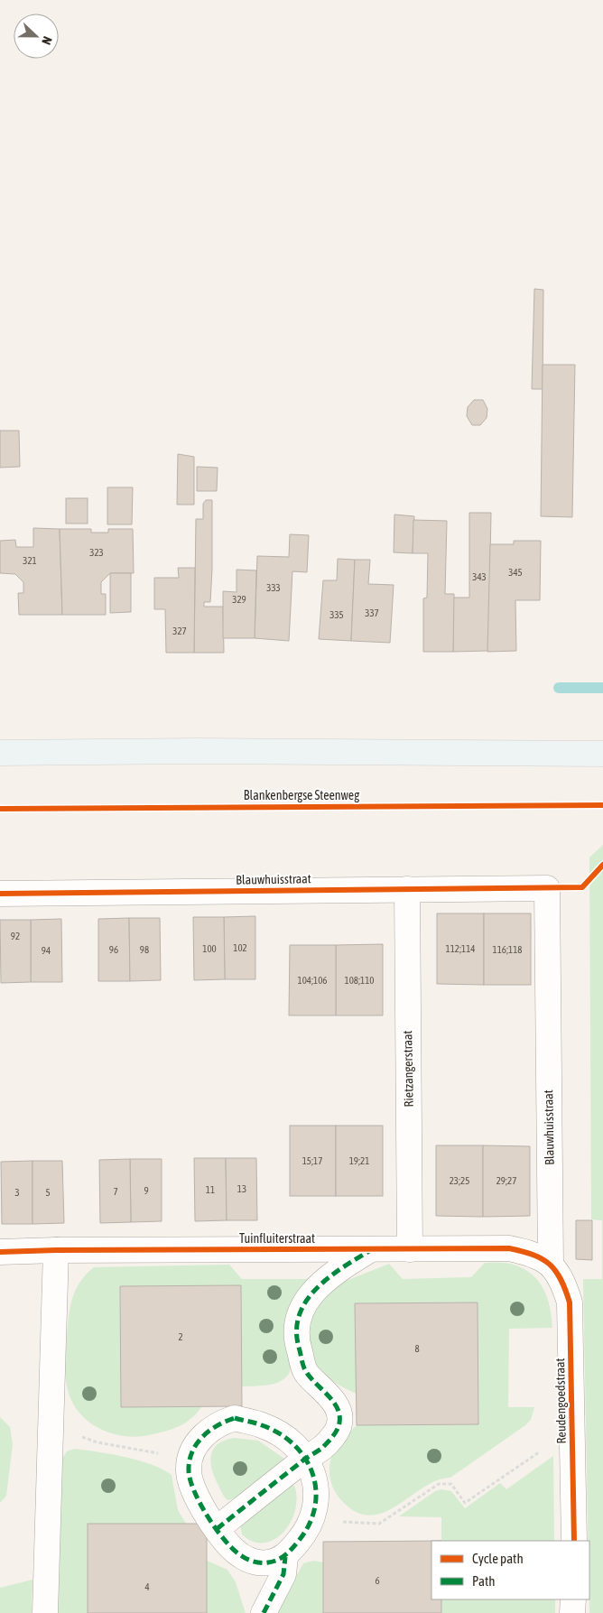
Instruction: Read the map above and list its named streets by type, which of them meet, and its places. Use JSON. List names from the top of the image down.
{
  "streets": {
    "street": [
      "Blauwhuisstraat",
      "Rietzangerstraat",
      "Tuinfluiterstraat",
      "Reudengoedstraat"
    ],
    "cycle path": ["Blankenbergse Steenweg"]
  },
  "crossings": [
    ["Blauwhuisstraat", "Rietzangerstraat"],
    ["Blauwhuisstraat", "Tuinfluiterstraat"],
    ["Blauwhuisstraat", "Reudengoedstraat"],
    ["Rietzangerstraat", "Tuinfluiterstraat"],
    ["Tuinfluiterstraat", "Reudengoedstraat"]
  ],
  "house_numbers": [
    "323",
    "321",
    "345",
    "343",
    "333",
    "329",
    "337",
    "335",
    "327",
    "92",
    "102",
    "100",
    "112;114",
    "96",
    "98",
    "116;118",
    "94",
    "104;106",
    "108;110",
    "15;17",
    "19;21",
    "23;25",
    "29;27",
    "13",
    "11",
    "9",
    "7",
    "3",
    "5",
    "2",
    "8",
    "6",
    "4"
  ],
  "legend": ["Cycle path", "Path"],
  "north": "right"
}
